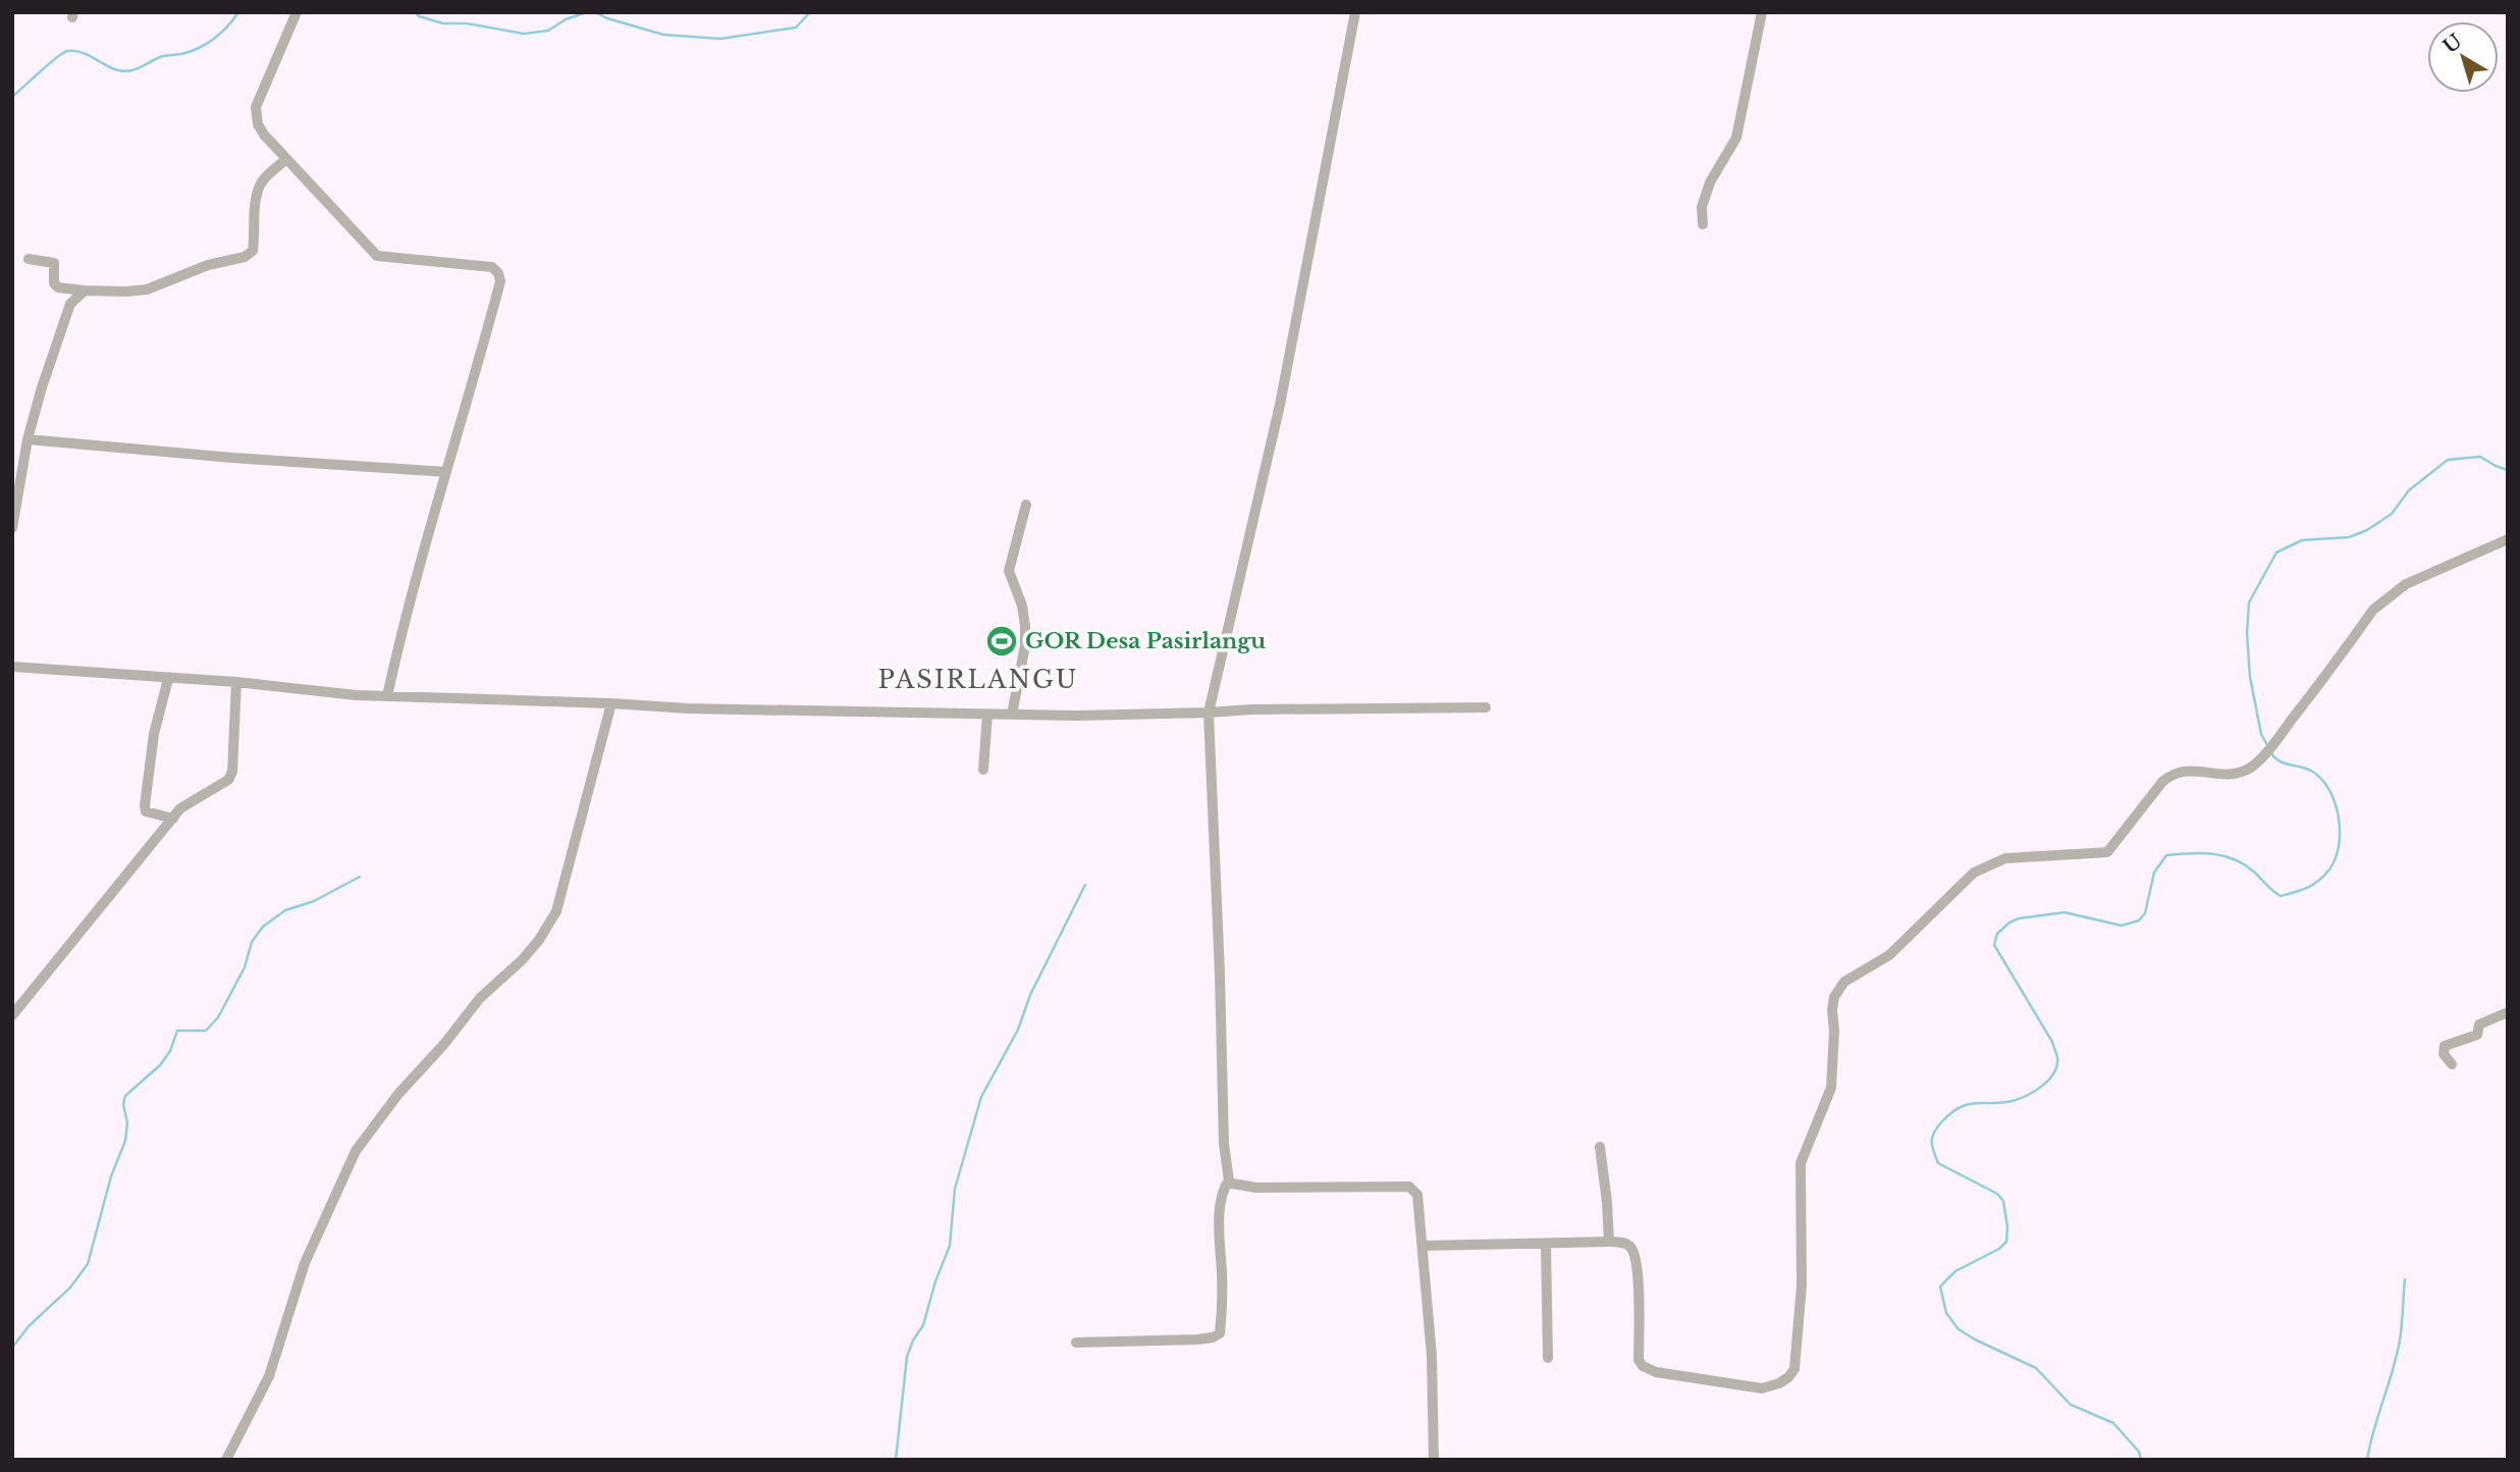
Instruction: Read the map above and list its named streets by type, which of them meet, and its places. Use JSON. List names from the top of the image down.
{
  "districts": ["PASIRLANGU"],
  "places": {
    "sports": ["GOR Desa Pasirlangu"]
  },
  "north": "top left"
}
